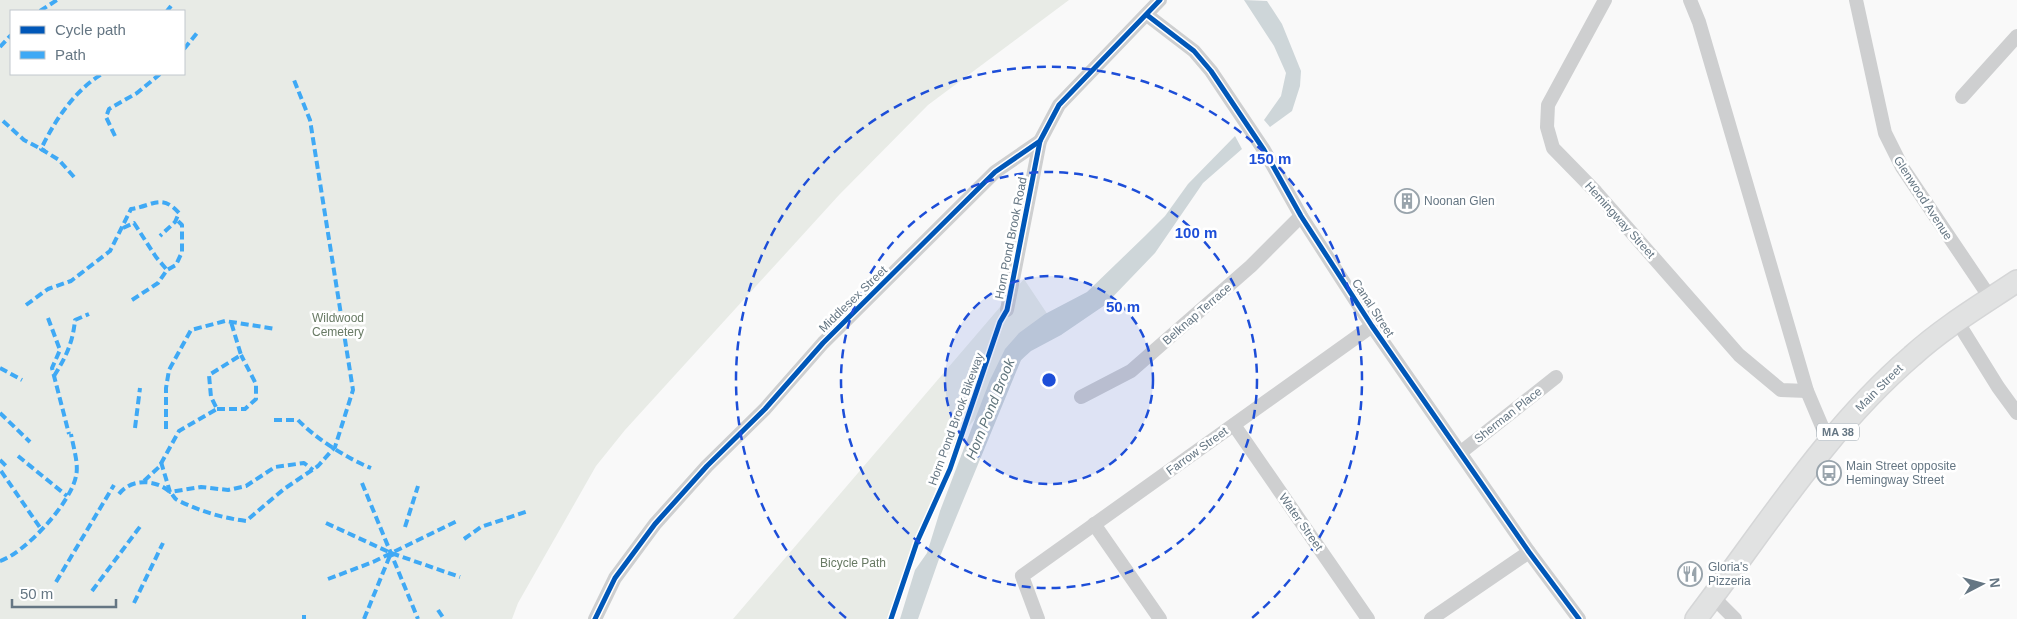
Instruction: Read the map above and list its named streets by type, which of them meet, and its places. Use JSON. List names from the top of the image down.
{
  "streets": {
    "main road": ["Main Street", "MA 38"],
    "street": [
      "Glenwood Avenue",
      "Hemingway Street",
      "Horn Pond Brook Road",
      "Middlesex Street",
      "Canal Street",
      "Belknap Terrace",
      "Sherman Place",
      "Farrow Street",
      "Water Street"
    ],
    "cycle path": ["Horn Pond Brook Bikeway"]
  },
  "crossings": [
    ["Glenwood Avenue", "Main Street"],
    ["Horn Pond Brook Road", "Middlesex Street"],
    ["Middlesex Street", "Canal Street"],
    ["Canal Street", "Belknap Terrace"],
    ["Canal Street", "Sherman Place"],
    ["Canal Street", "Farrow Street"],
    ["Farrow Street", "Water Street"]
  ],
  "water": ["Horn Pond Brook"],
  "parks": ["Wildwood Cemetery", "Bicycle Path"],
  "places": {
    "building": ["Noonan Glen"],
    "bus stop": ["Main Street opposite Hemingway Street"],
    "restaurant": ["Gloria's Pizzeria"]
  },
  "legend": ["Cycle path", "Path"],
  "scale_bar": "50 m",
  "north": "right",
  "rings": ["150 m", "100 m", "50 m"]
}
